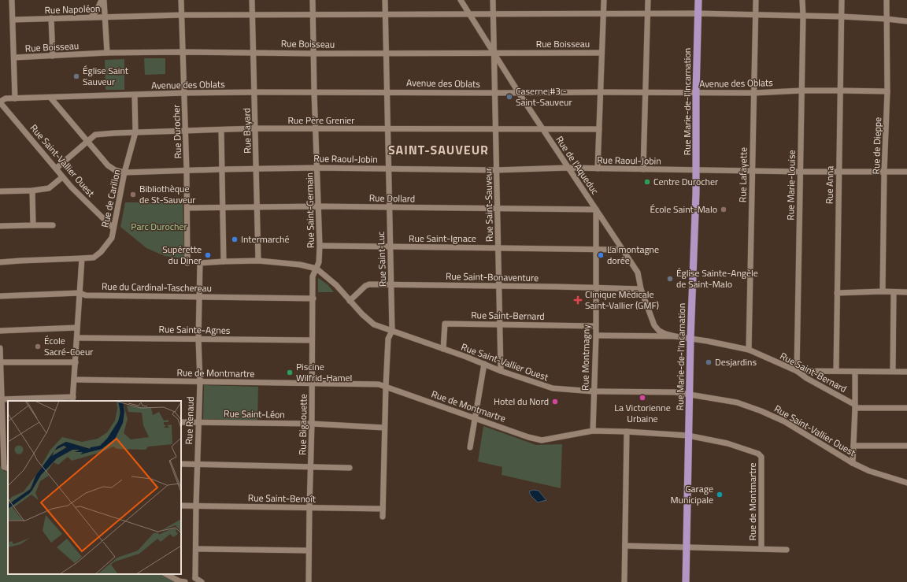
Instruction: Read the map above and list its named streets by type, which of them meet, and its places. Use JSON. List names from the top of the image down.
{
  "streets": {
    "main road": ["Rue Marie-de-l'Incarnation"],
    "street": [
      "Rue Napoléon",
      "Rue Boisseau",
      "Avenue des Oblats",
      "Rue Père Grenier",
      "Rue Bayard",
      "Rue Durocher",
      "Rue de Dieppe",
      "Rue Raoul-Jobin",
      "Rue Saint-Vallier Ouest",
      "Rue de l'Aqueduc",
      "Rue Lafayette",
      "Rue Marie-Louise",
      "Rue Anna",
      "Rue de Carillon",
      "Rue Dollard",
      "Rue Saint-Sauveur",
      "Rue Saint-Germain",
      "Rue Saint-Ignace",
      "Rue Saint-Luc",
      "Rue Saint-Bonaventure",
      "Rue du Cardinal-Taschereau",
      "Rue Saint-Bernard",
      "Rue Sainte-Agnes",
      "Rue Montmagny",
      "Rue de Montmartre",
      "Rue Saint-Léon",
      "Rue Renaud",
      "Rue Bigaouette",
      "Rue Saint-Benoît"
    ]
  },
  "crossings": [
    ["Rue Napoléon", "Rue Marie-de-l'Incarnation"],
    ["Rue Napoléon", "Rue Bayard"],
    ["Rue Napoléon", "Rue Durocher"],
    ["Rue Napoléon", "Rue de Dieppe"],
    ["Rue Napoléon", "Rue de l'Aqueduc"],
    ["Rue Napoléon", "Rue Lafayette"],
    ["Rue Napoléon", "Rue Marie-Louise"],
    ["Rue Napoléon", "Rue Anna"],
    ["Rue Napoléon", "Rue Saint-Sauveur"],
    ["Rue Napoléon", "Rue Saint-Germain"],
    ["Rue Napoléon", "Rue Saint-Luc"],
    ["Rue Boisseau", "Rue Bayard"],
    ["Rue Boisseau", "Rue Durocher"],
    ["Rue Boisseau", "Rue de l'Aqueduc"],
    ["Rue Boisseau", "Rue Saint-Sauveur"],
    ["Rue Boisseau", "Rue Saint-Germain"],
    ["Rue Boisseau", "Rue Saint-Luc"],
    ["Avenue des Oblats", "Rue Marie-de-l'Incarnation"],
    ["Avenue des Oblats", "Rue Bayard"],
    ["Avenue des Oblats", "Rue Durocher"],
    ["Avenue des Oblats", "Rue de Dieppe"],
    ["Avenue des Oblats", "Rue Saint-Vallier Ouest"],
    ["Avenue des Oblats", "Rue de l'Aqueduc"],
    ["Avenue des Oblats", "Rue Lafayette"],
    ["Avenue des Oblats", "Rue Marie-Louise"],
    ["Avenue des Oblats", "Rue Anna"],
    ["Avenue des Oblats", "Rue de Carillon"],
    ["Avenue des Oblats", "Rue Saint-Sauveur"],
    ["Avenue des Oblats", "Rue Saint-Germain"],
    ["Avenue des Oblats", "Rue Saint-Luc"],
    ["Rue Marie-de-l'Incarnation", "Rue Raoul-Jobin"],
    ["Rue Marie-de-l'Incarnation", "Rue Saint-Vallier Ouest"],
    ["Rue Marie-de-l'Incarnation", "Rue Saint-Bernard"],
    ["Rue Marie-de-l'Incarnation", "Rue de Montmartre"],
    ["Rue Père Grenier", "Rue Bayard"],
    ["Rue Père Grenier", "Rue Durocher"],
    ["Rue Père Grenier", "Rue Saint-Vallier Ouest"],
    ["Rue Père Grenier", "Rue de l'Aqueduc"],
    ["Rue Père Grenier", "Rue de Carillon"],
    ["Rue Père Grenier", "Rue Saint-Sauveur"],
    ["Rue Père Grenier", "Rue Saint-Germain"],
    ["Rue Père Grenier", "Rue Saint-Luc"],
    ["Rue Bayard", "Rue Raoul-Jobin"],
    ["Rue Bayard", "Rue Dollard"],
    ["Rue Durocher", "Rue Raoul-Jobin"],
    ["Rue Durocher", "Rue Dollard"],
    ["Rue de Dieppe", "Rue Raoul-Jobin"],
    ["Rue Raoul-Jobin", "Rue de l'Aqueduc"],
    ["Rue Raoul-Jobin", "Rue Lafayette"],
    ["Rue Raoul-Jobin", "Rue Marie-Louise"],
    ["Rue Raoul-Jobin", "Rue Anna"],
    ["Rue Raoul-Jobin", "Rue de Carillon"],
    ["Rue Raoul-Jobin", "Rue Saint-Sauveur"],
    ["Rue Raoul-Jobin", "Rue Saint-Germain"],
    ["Rue Raoul-Jobin", "Rue Saint-Luc"],
    ["Rue Saint-Vallier Ouest", "Rue de Carillon"],
    ["Rue Saint-Vallier Ouest", "Rue Saint-Sauveur"],
    ["Rue Saint-Vallier Ouest", "Rue Saint-Germain"],
    ["Rue Saint-Vallier Ouest", "Rue Saint-Luc"],
    ["Rue Saint-Vallier Ouest", "Rue Saint-Bonaventure"],
    ["Rue Saint-Vallier Ouest", "Rue Saint-Bernard"],
    ["Rue Saint-Vallier Ouest", "Rue Montmagny"],
    ["Rue Saint-Vallier Ouest", "Rue Bigaouette"],
    ["Rue de l'Aqueduc", "Rue Dollard"],
    ["Rue de l'Aqueduc", "Rue Saint-Sauveur"],
    ["Rue de l'Aqueduc", "Rue Saint-Ignace"],
    ["Rue de l'Aqueduc", "Rue Saint-Bonaventure"],
    ["Rue de l'Aqueduc", "Rue Saint-Bernard"],
    ["Rue de l'Aqueduc", "Rue Montmagny"],
    ["Rue Lafayette", "Rue Saint-Bernard"],
    ["Rue Marie-Louise", "Rue Saint-Bernard"],
    ["Rue Dollard", "Rue Saint-Sauveur"],
    ["Rue Dollard", "Rue Saint-Germain"],
    ["Rue Dollard", "Rue Saint-Luc"],
    ["Rue Dollard", "Rue Montmagny"],
    ["Rue Saint-Sauveur", "Rue Saint-Ignace"],
    ["Rue Saint-Sauveur", "Rue Saint-Bonaventure"],
    ["Rue Saint-Sauveur", "Rue Saint-Bernard"],
    ["Rue Saint-Germain", "Rue Saint-Ignace"],
    ["Rue Saint-Germain", "Rue Bigaouette"],
    ["Rue Saint-Ignace", "Rue Saint-Luc"],
    ["Rue Saint-Ignace", "Rue Montmagny"],
    ["Rue Saint-Luc", "Rue Saint-Bonaventure"],
    ["Rue Saint-Luc", "Rue de Montmartre"],
    ["Rue Saint-Luc", "Rue Saint-Léon"],
    ["Rue Saint-Luc", "Rue Saint-Benoît"],
    ["Rue Saint-Bonaventure", "Rue Montmagny"],
    ["Rue du Cardinal-Taschereau", "Rue Renaud"],
    ["Rue du Cardinal-Taschereau", "Rue Bigaouette"],
    ["Rue Saint-Bernard", "Rue Montmagny"],
    ["Rue Sainte-Agnes", "Rue Renaud"],
    ["Rue Sainte-Agnes", "Rue Bigaouette"],
    ["Rue Montmagny", "Rue de Montmartre"],
    ["Rue de Montmartre", "Rue Renaud"],
    ["Rue de Montmartre", "Rue Bigaouette"],
    ["Rue Saint-Léon", "Rue Renaud"],
    ["Rue Saint-Léon", "Rue Bigaouette"],
    ["Rue Renaud", "Rue Saint-Benoît"],
    ["Rue Bigaouette", "Rue Saint-Benoît"]
  ],
  "districts": ["SAINT-SAUVEUR"],
  "parks": ["Parc Durocher"],
  "places": {
    "other": [
      "Église Saint Sauveur",
      "Caserne #3 - Saint-Sauveur",
      "Centre Durocher",
      "Bibliothèque de St-Sauveur",
      "École Saint-Malo",
      "Intermarché",
      "Supérette du Diner",
      "La montagne dorée",
      "Église Sainte-Angèle de Saint-Malo",
      "École Sacré-Coeur",
      "Desjardins",
      "Piscine Wilfrid-Hamel",
      "La Victorienne Urbaine",
      "Hotel du Nord",
      "Garage Municipale"
    ],
    "health": ["Clinique Médicale Saint-Vallier (GMF)"]
  }
}
